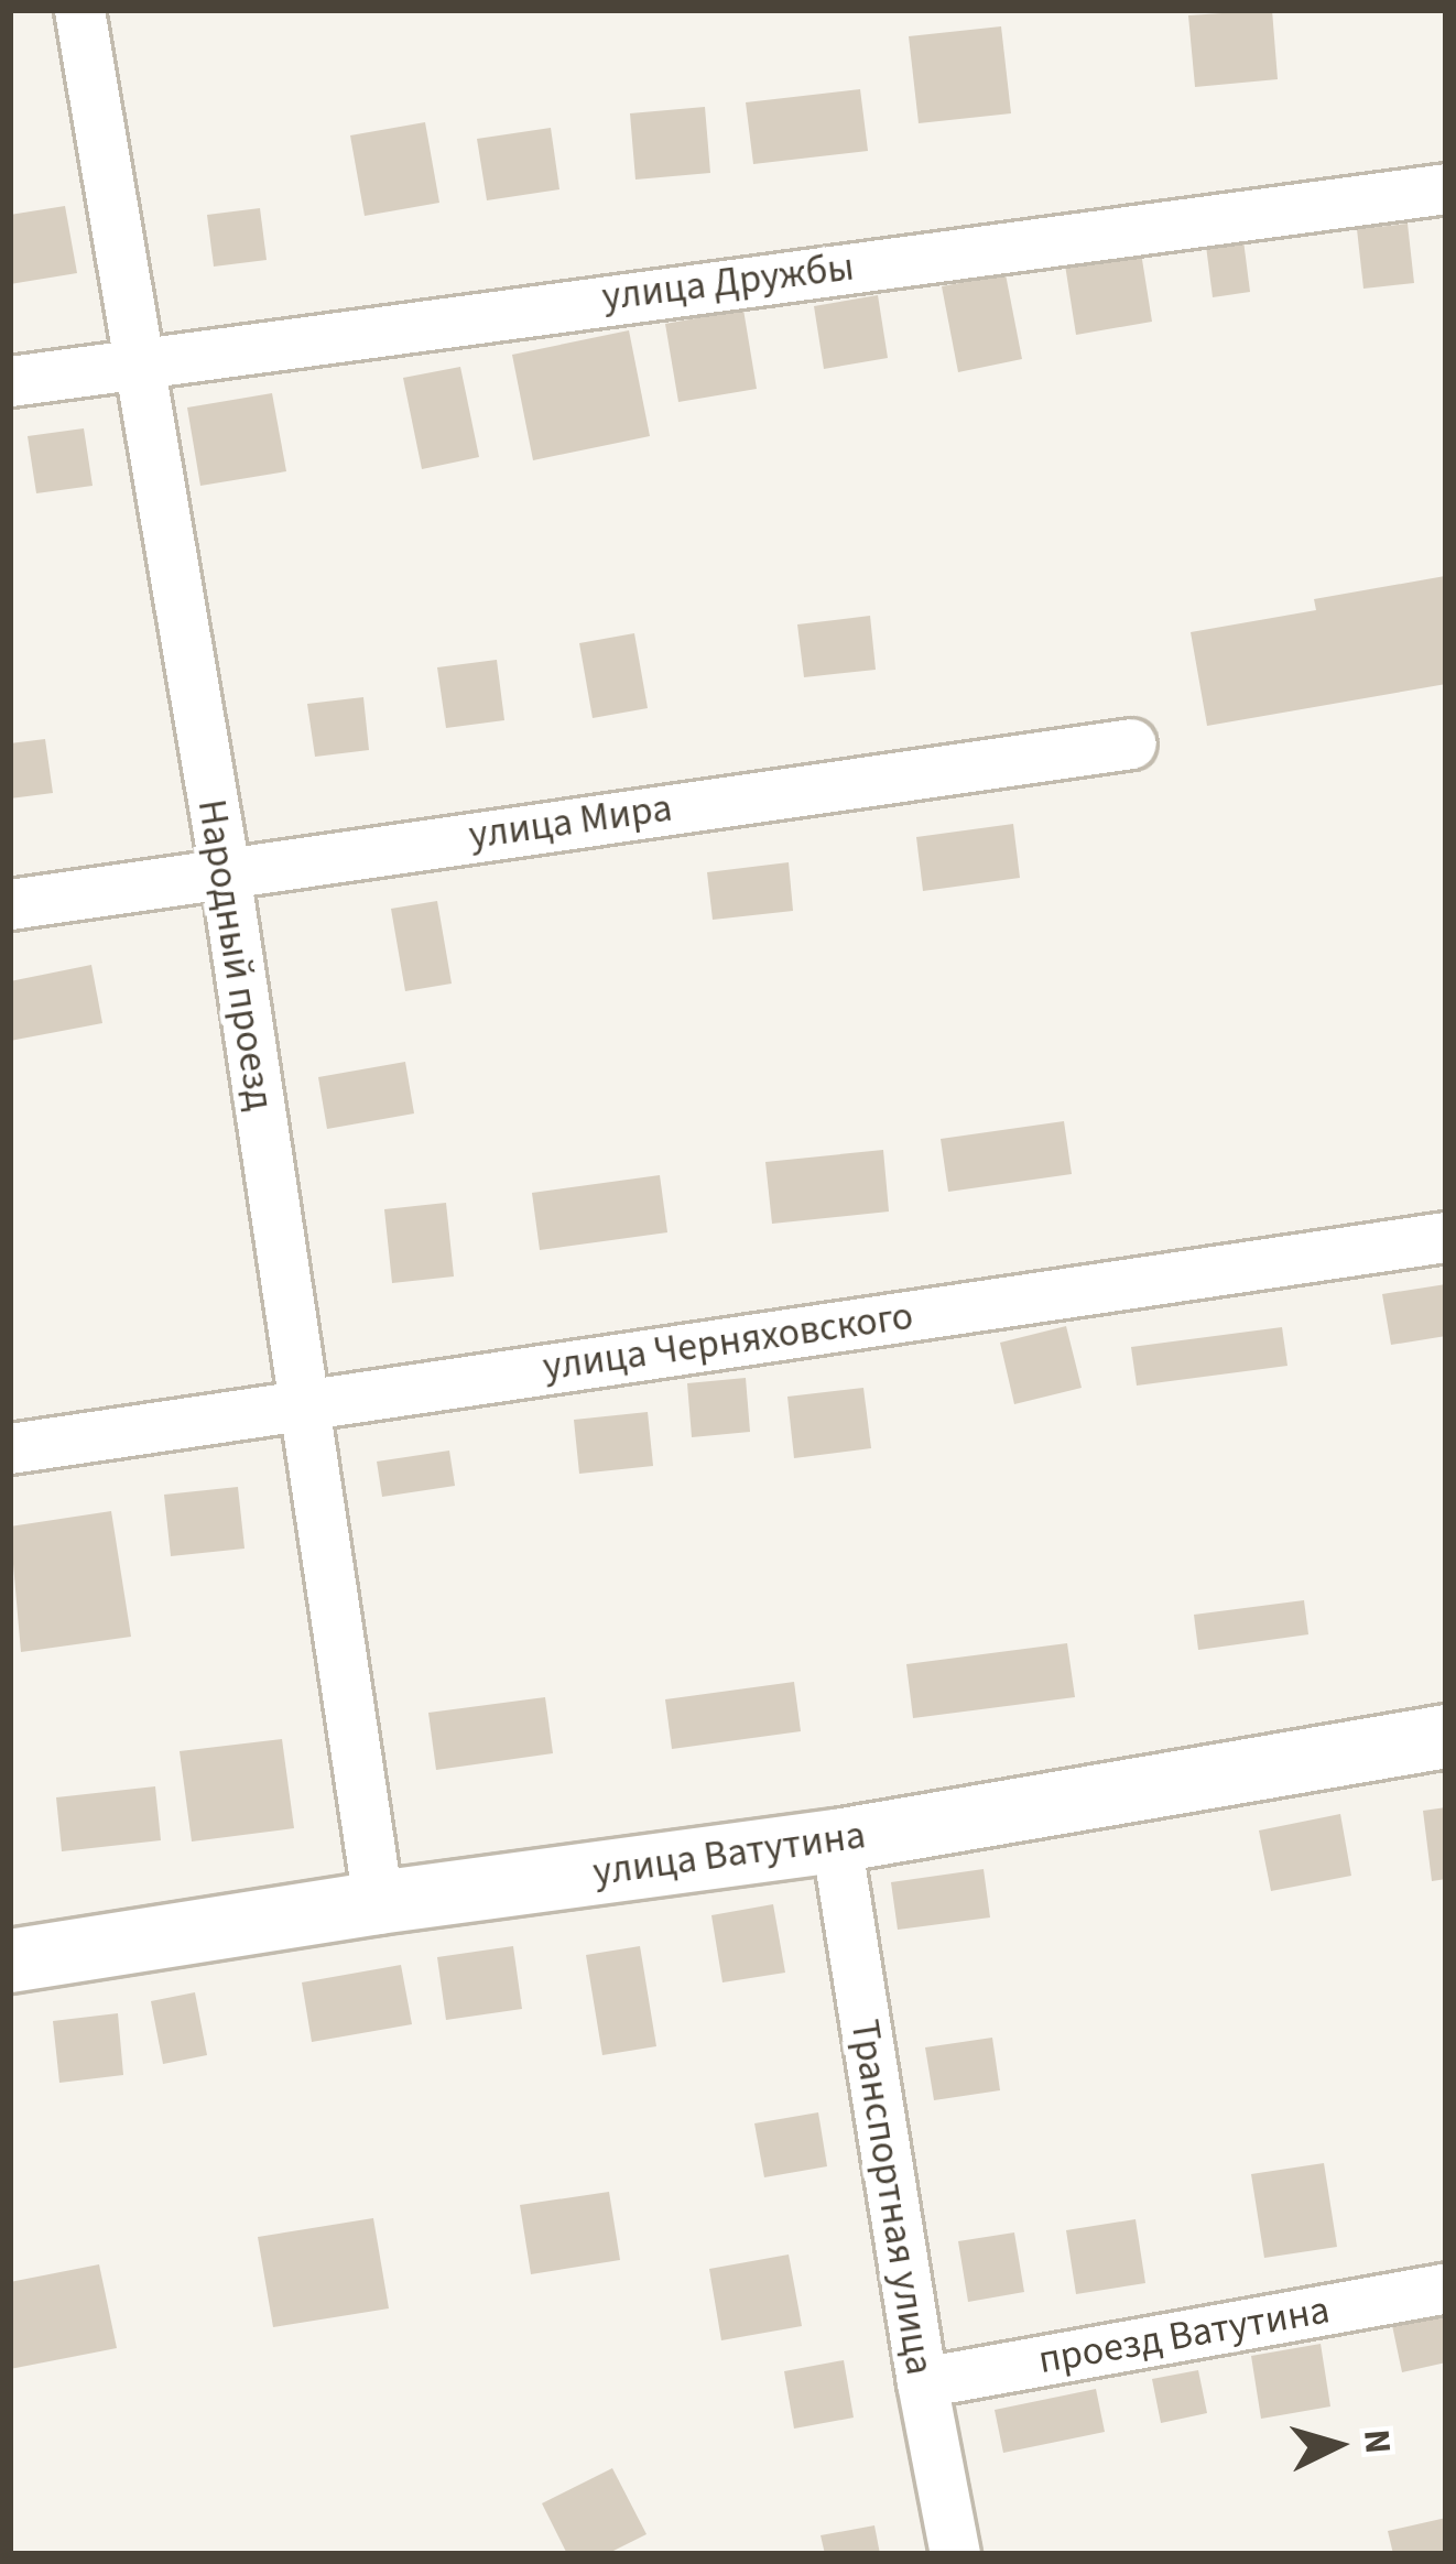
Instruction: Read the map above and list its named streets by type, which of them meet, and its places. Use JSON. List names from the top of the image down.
{
  "streets": {
    "street": [
      "улица Дружбы",
      "улица Мира",
      "Народный проезд",
      "улица Черняховского",
      "улица Ватутина",
      "Транспортная улица",
      "проезд Ватутина"
    ]
  },
  "crossings": [
    ["улица Дружбы", "Народный проезд"],
    ["улица Мира", "Народный проезд"],
    ["Народный проезд", "улица Черняховского"],
    ["Народный проезд", "улица Ватутина"],
    ["улица Ватутина", "Транспортная улица"],
    ["Транспортная улица", "проезд Ватутина"]
  ],
  "north": "right"
}
